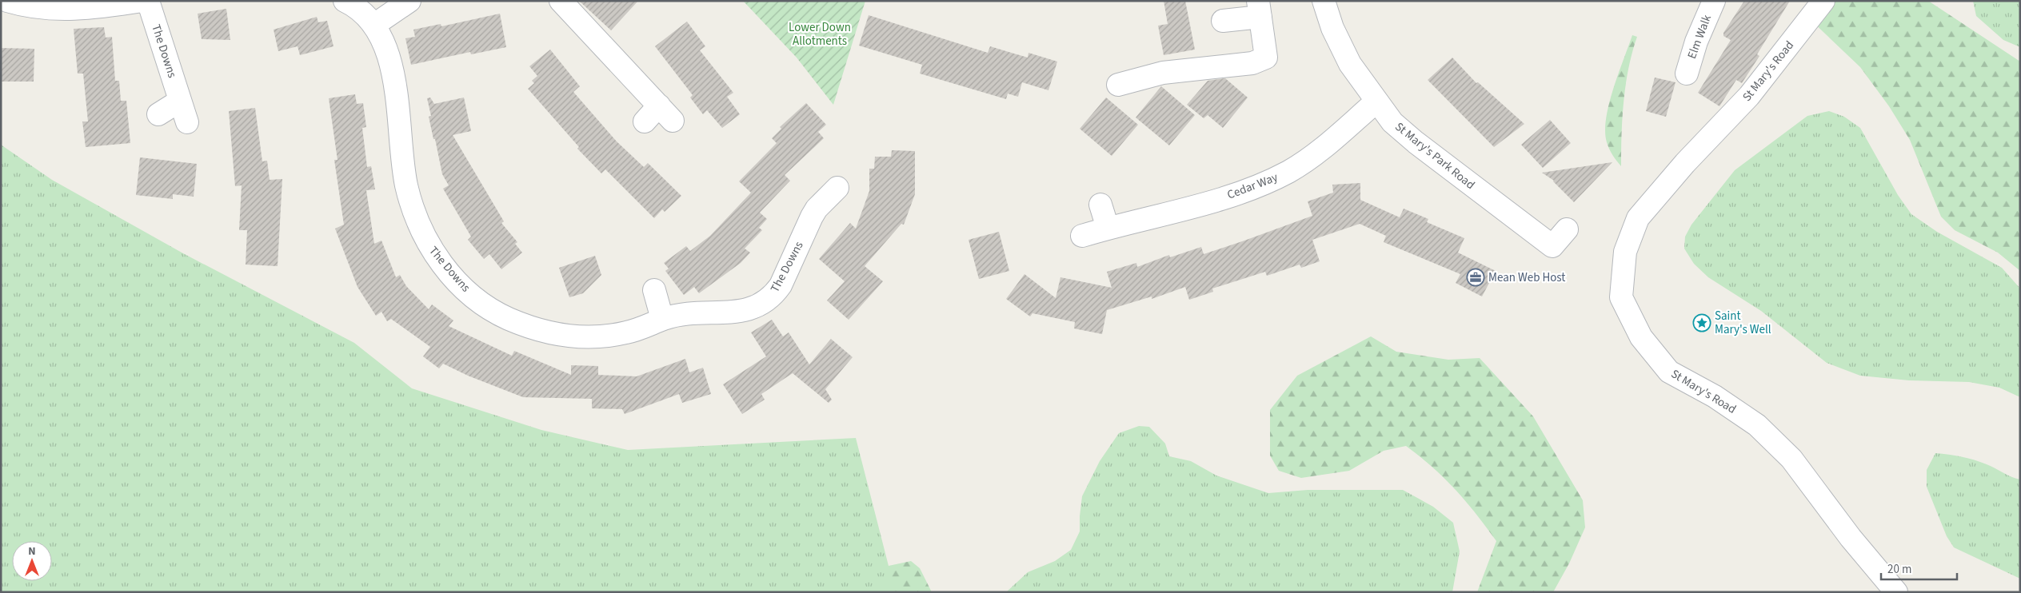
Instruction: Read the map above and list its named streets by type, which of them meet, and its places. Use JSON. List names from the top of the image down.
{
  "streets": {
    "street": [
      "Elm Walk",
      "The Downs",
      "St Mary's Road",
      "St Mary's Park Road",
      "Cedar Way"
    ]
  },
  "crossings": [
    ["St Mary's Park Road", "Cedar Way"]
  ],
  "parks": ["Lower Down Allotments"],
  "places": {
    "office": ["Mean Web Host"],
    "place": ["Saint Mary's Well"]
  },
  "scale_bar": "20 m",
  "north": "top"
}
